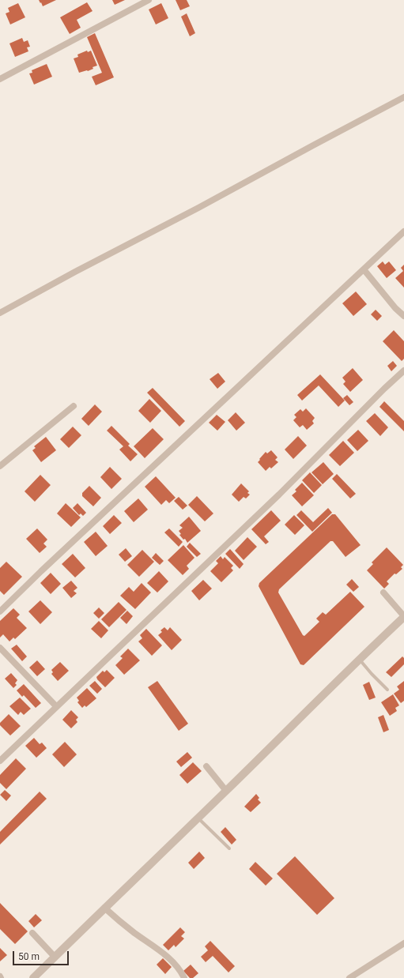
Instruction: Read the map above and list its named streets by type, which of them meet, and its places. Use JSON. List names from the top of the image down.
{
  "scale_bar": "50 m"
}
